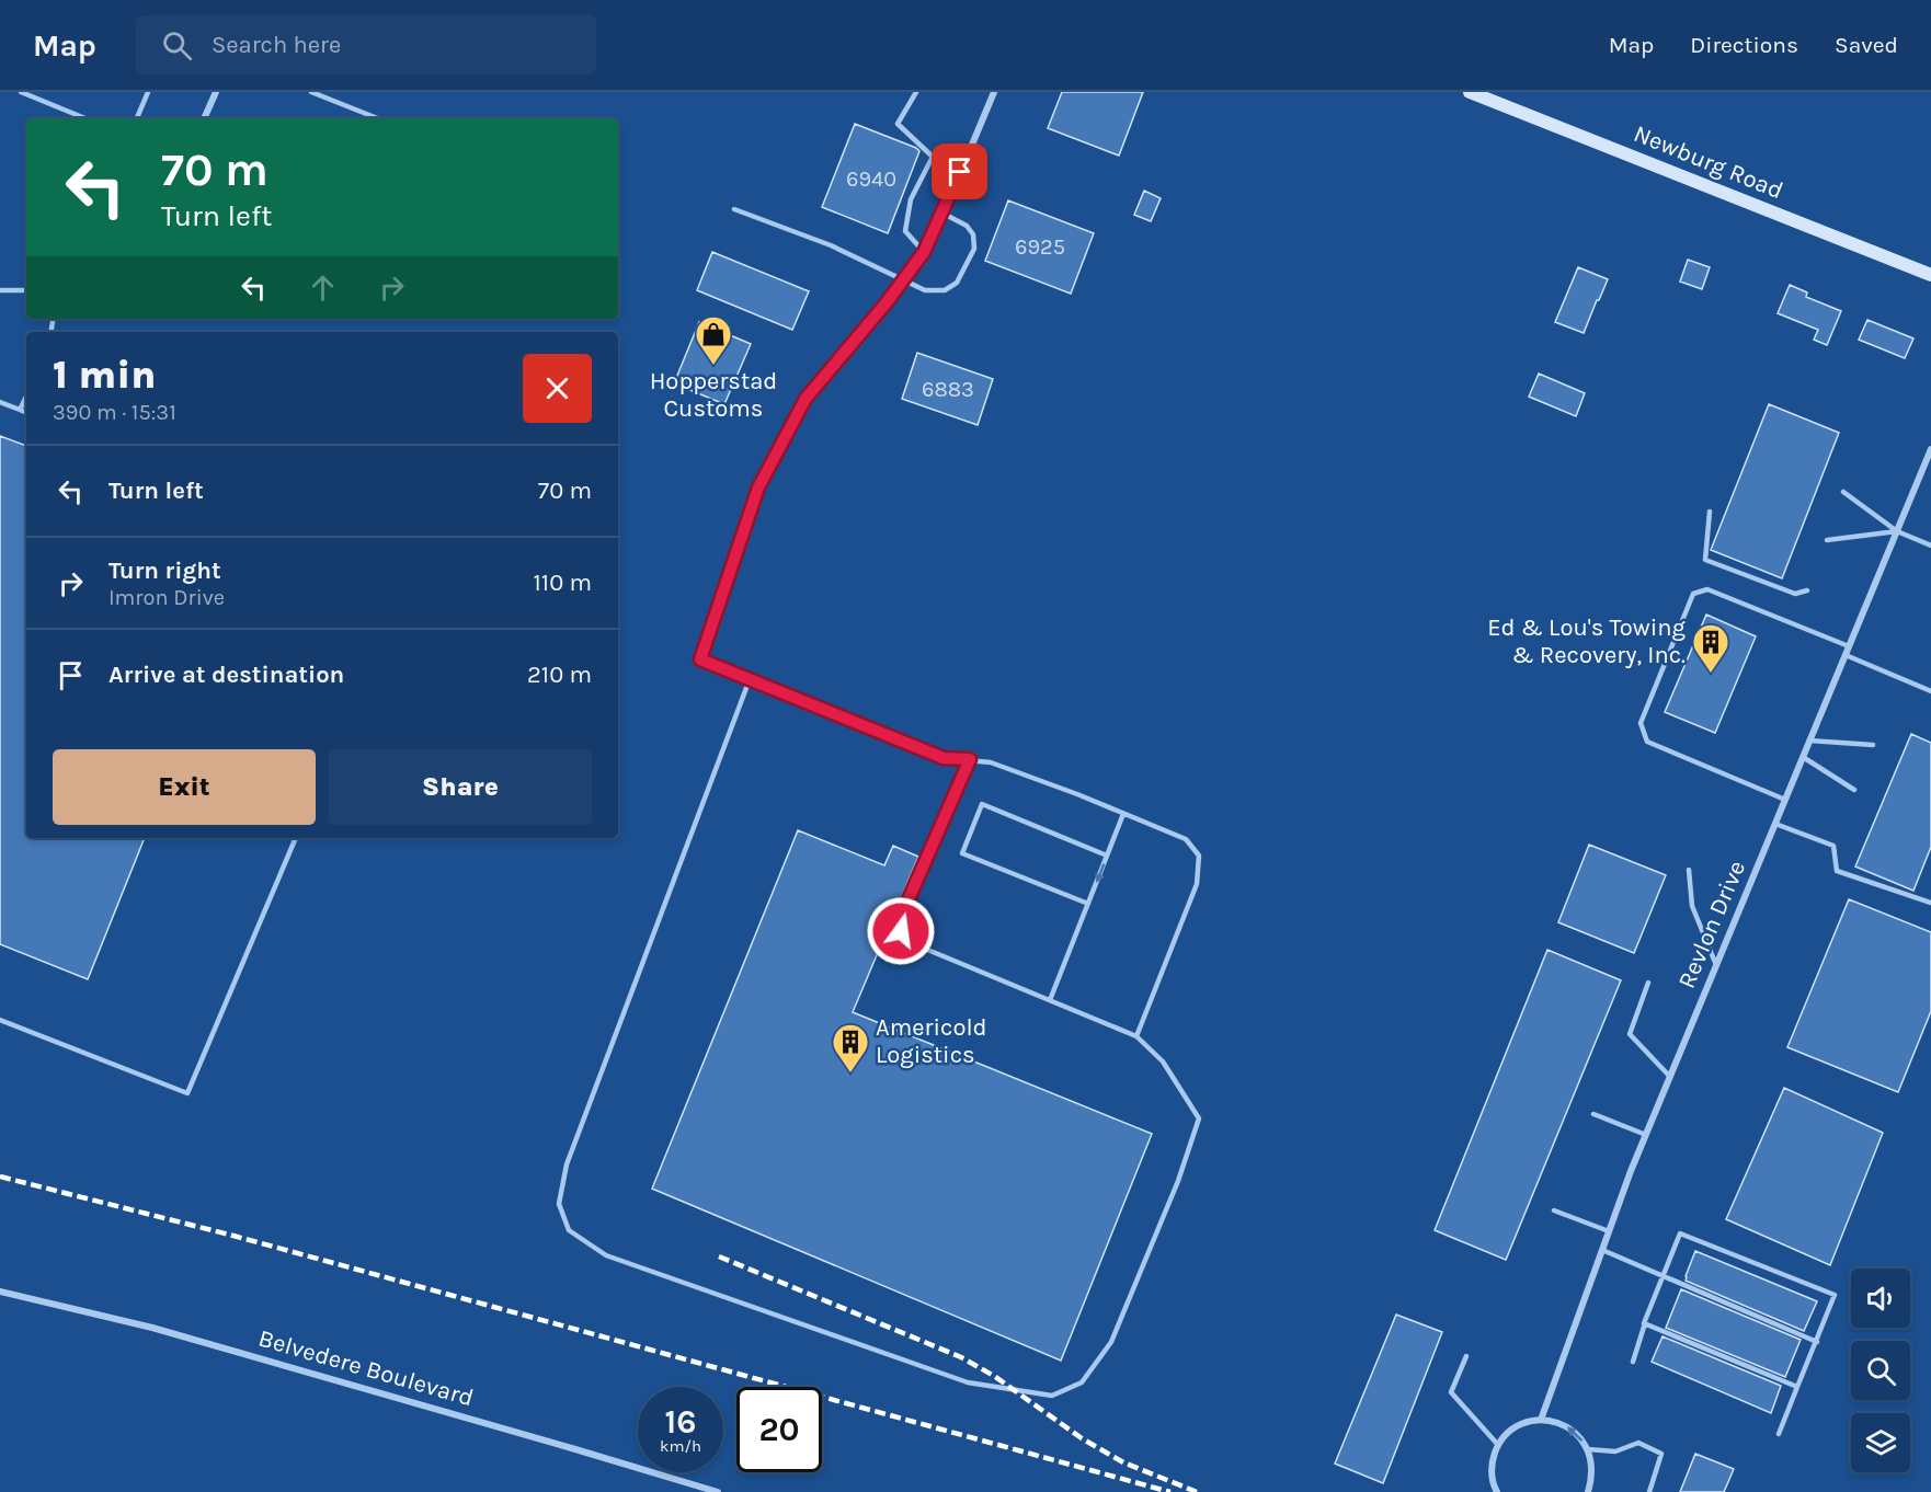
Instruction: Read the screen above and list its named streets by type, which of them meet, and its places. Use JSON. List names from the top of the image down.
{
  "streets": {
    "main road": ["Newburg Road"],
    "street": ["Revlon Drive", "Belvedere Boulevard"]
  },
  "places": {
    "shop": ["Hopperstad Customs"],
    "building": ["Ed & Lou's Towing & Recovery, Inc.", "Americold Logistics"]
  },
  "house_numbers": ["6940", "6925", "6883"],
  "page": {
    "header": "Map",
    "search": "Search here",
    "nav": ["Map", "Directions", "Saved"],
    "turn": ["70 m", "Turn left"],
    "heading": ["1 min", "390 m · 15:31"],
    "list": [
      {
        "name": "Turn left",
        "value": "70 m"
      },
      {
        "name": "Turn right",
        "note": "Imron Drive",
        "value": "110 m"
      },
      {
        "name": "Arrive at destination",
        "value": "210 m"
      }
    ],
    "buttons": ["Exit", "Share"],
    "speed": "16 km/h",
    "limit": "20"
  }
}
